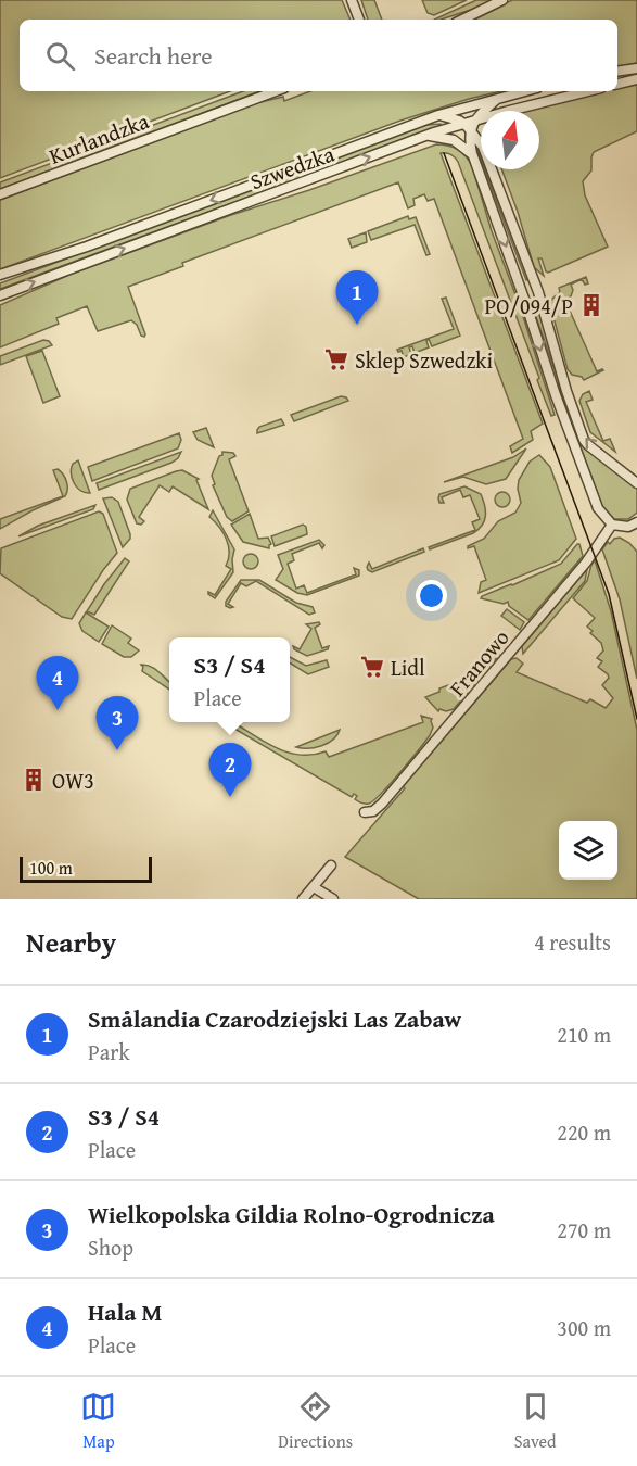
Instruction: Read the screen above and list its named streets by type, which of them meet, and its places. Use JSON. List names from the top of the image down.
{
  "streets": {
    "street": ["Kurlandzka", "Szwedzka", "Franowo"]
  },
  "places": {
    "building": ["PO/094/P", "OW3"],
    "supermarket": ["Sklep Szwedzki", "Lidl"]
  },
  "scale_bar": "100 m",
  "north": "top",
  "page": {
    "search": "Search here",
    "pins": [
      "1",
      "4",
      "3",
      "2"
    ],
    "popup": ["S3 / S4", "Place"],
    "scale": "100 m",
    "heading": ["Nearby", "4 results"],
    "list": [
      {
        "mark": "1",
        "name": "Smålandia Czarodziejski Las Zabaw",
        "note": "Park",
        "value": "210 m"
      },
      {
        "mark": "2",
        "name": "S3 / S4",
        "note": "Place",
        "value": "220 m"
      },
      {
        "mark": "3",
        "name": "Wielkopolska Gildia Rolno-Ogrodnicza",
        "note": "Shop",
        "value": "270 m"
      },
      {
        "mark": "4",
        "name": "Hala M",
        "note": "Place",
        "value": "300 m"
      }
    ],
    "nav": ["Map", "Directions", "Saved"]
  }
}
